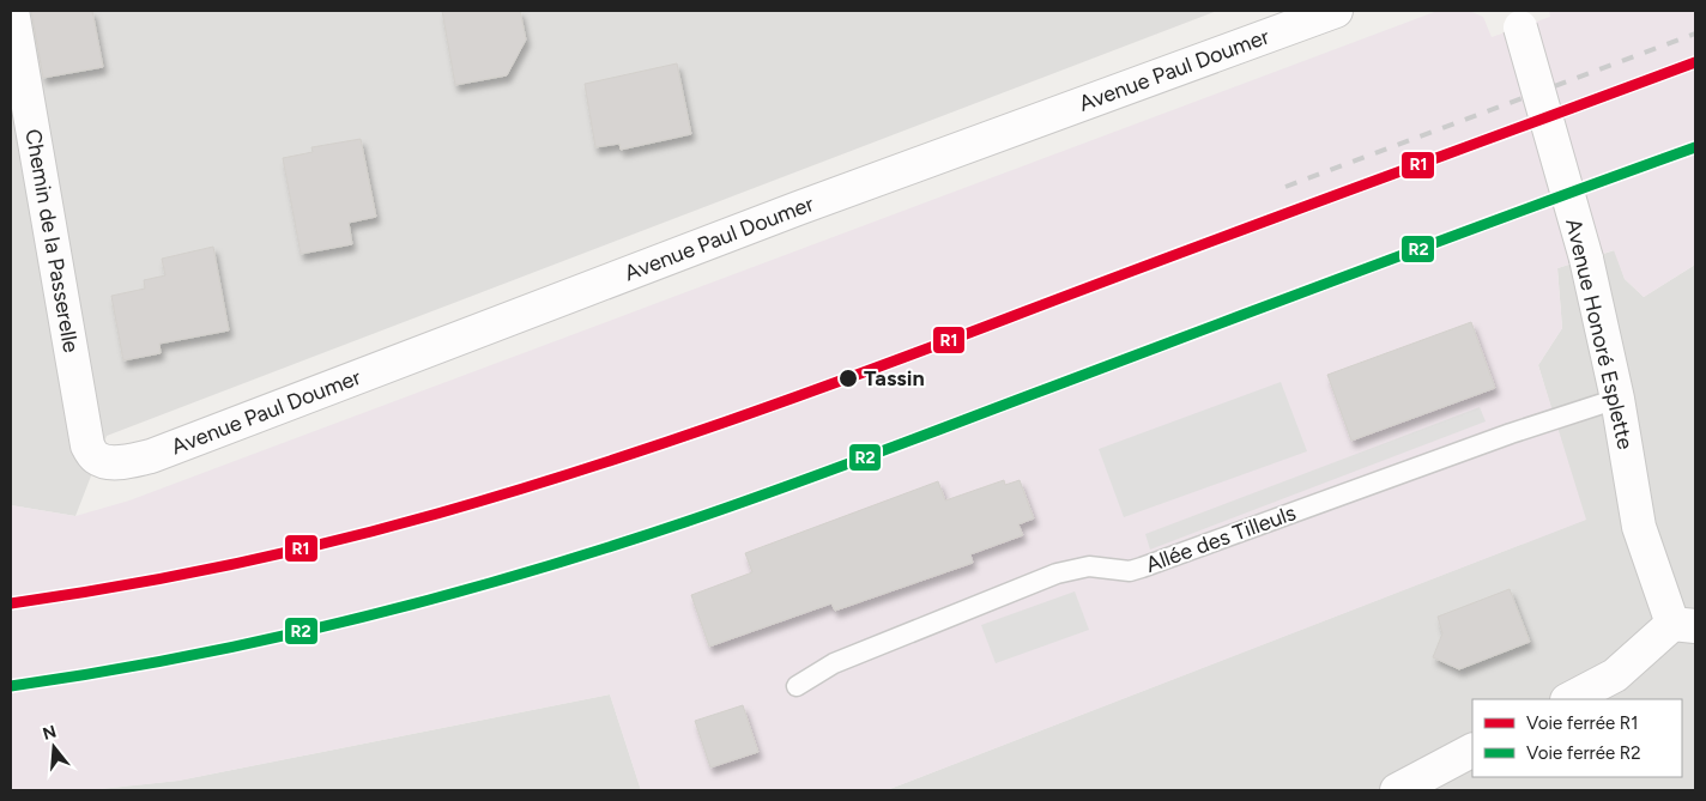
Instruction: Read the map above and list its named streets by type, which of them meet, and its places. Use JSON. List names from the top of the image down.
{
  "streets": {
    "street": ["Avenue Paul Doumer", "Chemin de la Passerelle", "Avenue Honoré Esplette"],
    "lane": ["Allée des Tilleuls"]
  },
  "crossings": [
    ["Avenue Paul Doumer", "Chemin de la Passerelle"],
    ["Avenue Honoré Esplette", "Allée des Tilleuls"]
  ],
  "places": ["Tassin"],
  "lines": ["rail line R1", "rail line R2"],
  "legend": ["Voie ferrée R1", "Voie ferrée R2"],
  "north": "top"
}
